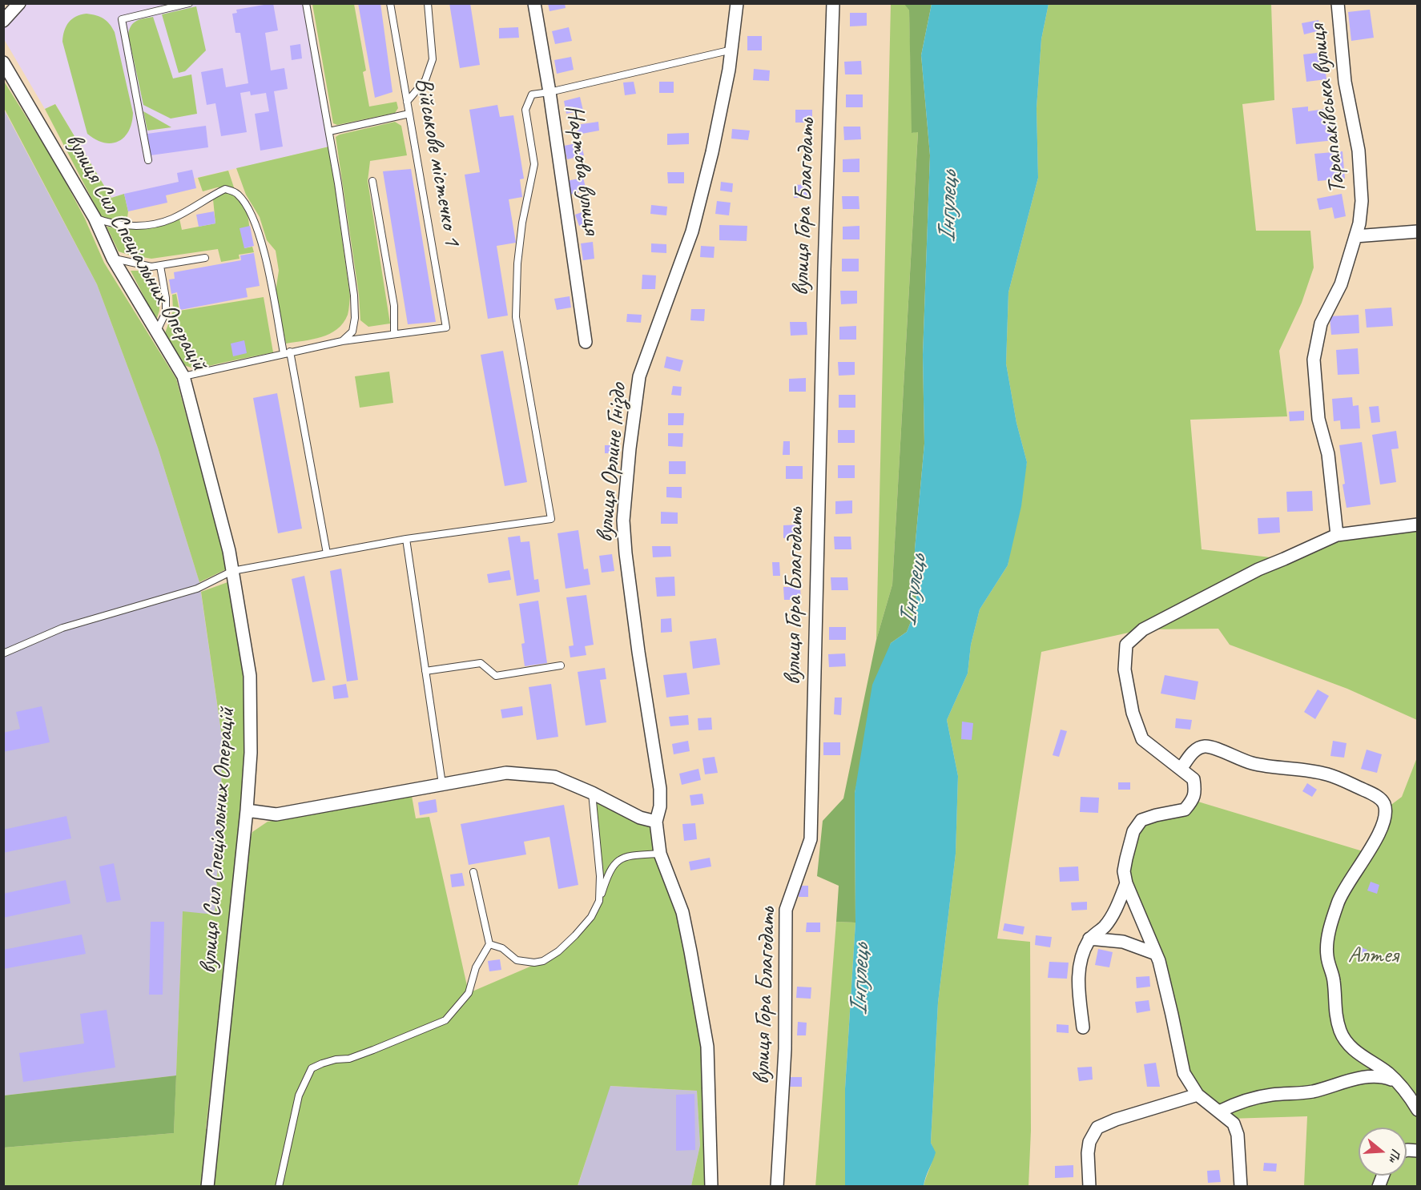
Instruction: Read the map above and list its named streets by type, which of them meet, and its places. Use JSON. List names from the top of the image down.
{
  "streets": {
    "street": [
      "Тарапаківська вулиця",
      "Нартова вулиця",
      "вулиця Гора Благодать",
      "вулиця Сил Спеціальних Операцій",
      "вулиця Орлине Гніздо"
    ],
    "lane": ["Військове містечко 1"]
  },
  "water": ["Інгулець"],
  "parks": ["Алтея"],
  "north": "right"
}
